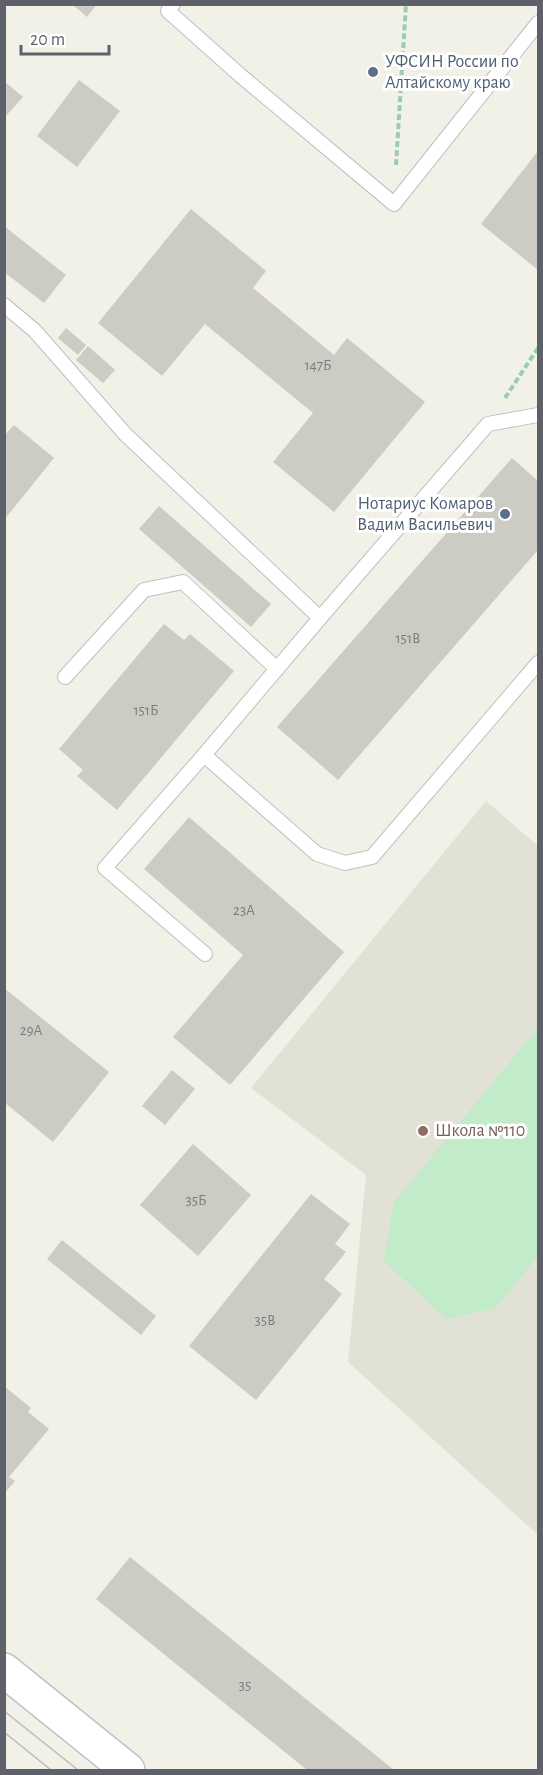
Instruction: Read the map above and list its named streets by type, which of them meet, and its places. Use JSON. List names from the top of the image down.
{
  "places": ["УФСИН России по Алтайскому краю", "Нотариус Комаров Вадим Васильевич", "Школа №110"],
  "house_numbers": [
    "147Б",
    "151В",
    "151Б",
    "23А",
    "29А",
    "35Б",
    "35В",
    "35"
  ],
  "scale_bar": "20 m"
}
